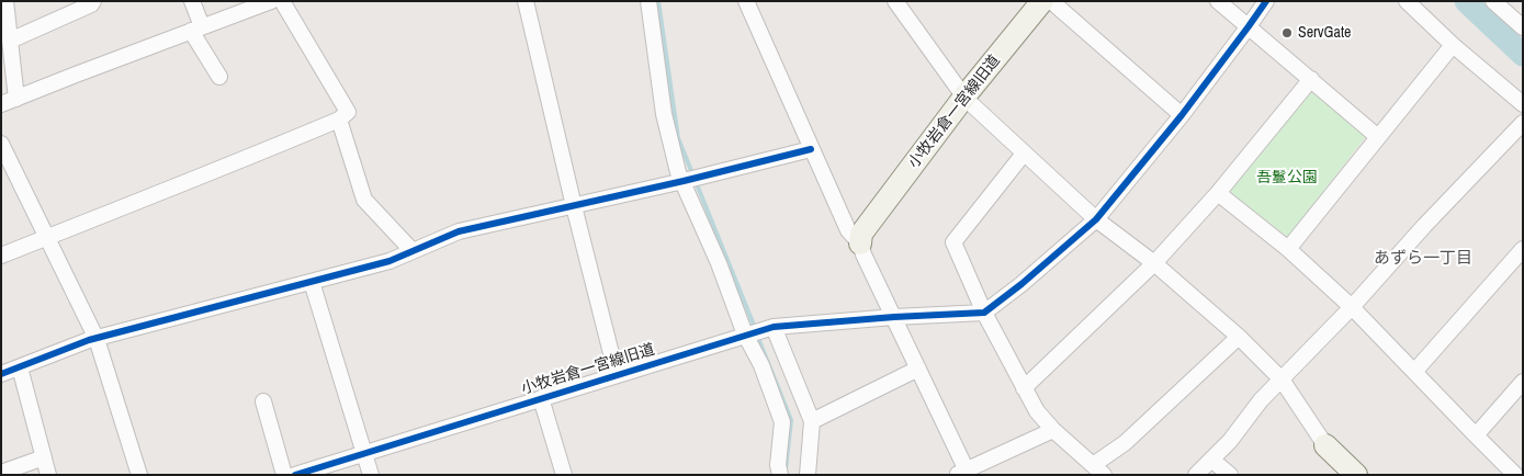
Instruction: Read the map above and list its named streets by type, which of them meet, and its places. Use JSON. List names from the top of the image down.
{
  "streets": {
    "street": ["小牧岩倉一宮線旧道"]
  },
  "districts": ["あずら一丁目"],
  "parks": ["吾鬘公園"],
  "places": ["ServGate"]
}
